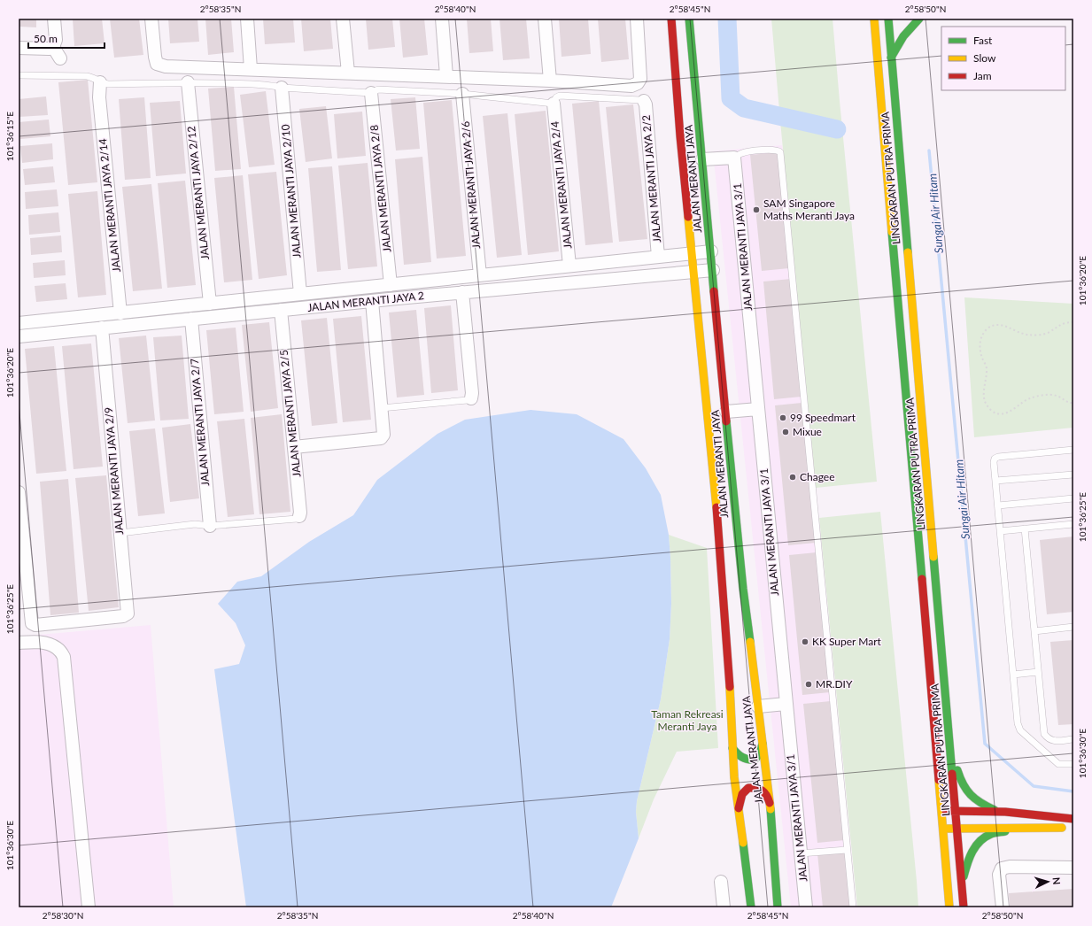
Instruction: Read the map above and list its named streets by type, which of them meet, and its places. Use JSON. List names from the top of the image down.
{
  "streets": {
    "street": [
      "LINGKARAN PUTRA PRIMA",
      "JALAN MERANTI JAYA 2/2",
      "JALAN MERANTI JAYA",
      "JALAN MERANTI JAYA 2/6",
      "JALAN MERANTI JAYA 2/4",
      "JALAN MERANTI JAYA 2/8",
      "JALAN MERANTI JAYA 2/10",
      "JALAN MERANTI JAYA 2/12",
      "JALAN MERANTI JAYA 2/14",
      "JALAN MERANTI JAYA 3/1",
      "JALAN MERANTI JAYA 2",
      "JALAN MERANTI JAYA 2/5",
      "JALAN MERANTI JAYA 2/7",
      "JALAN MERANTI JAYA 2/9"
    ]
  },
  "crossings": [
    ["JALAN MERANTI JAYA 2/2", "JALAN MERANTI JAYA 2"],
    ["JALAN MERANTI JAYA", "JALAN MERANTI JAYA 2"],
    ["JALAN MERANTI JAYA 2/6", "JALAN MERANTI JAYA 2"],
    ["JALAN MERANTI JAYA 2/4", "JALAN MERANTI JAYA 2"],
    ["JALAN MERANTI JAYA 2/8", "JALAN MERANTI JAYA 2"],
    ["JALAN MERANTI JAYA 2/10", "JALAN MERANTI JAYA 2"],
    ["JALAN MERANTI JAYA 2/12", "JALAN MERANTI JAYA 2"],
    ["JALAN MERANTI JAYA 2/14", "JALAN MERANTI JAYA 2"],
    ["JALAN MERANTI JAYA 2", "JALAN MERANTI JAYA 2/5"],
    ["JALAN MERANTI JAYA 2", "JALAN MERANTI JAYA 2/7"],
    ["JALAN MERANTI JAYA 2", "JALAN MERANTI JAYA 2/9"]
  ],
  "water": ["Sungai Air Hitam"],
  "parks": ["Taman Rekreasi Meranti Jaya"],
  "places": [
    "SAM Singapore Maths Meranti Jaya",
    "99 Speedmart",
    "Mixue",
    "Chagee",
    "KK Super Mart",
    "MR.DIY"
  ],
  "legend": ["Fast", "Slow", "Jam"],
  "scale_bar": "50 m",
  "north": "right",
  "coordinates": [
    "2°58'35\"N",
    "2°58'40\"N",
    "2°58'45\"N",
    "2°58'50\"N",
    "101°36'15\"E",
    "101°36'20\"E",
    "101°36'25\"E",
    "101°36'30\"E",
    "2°58'30\"N"
  ]
}
